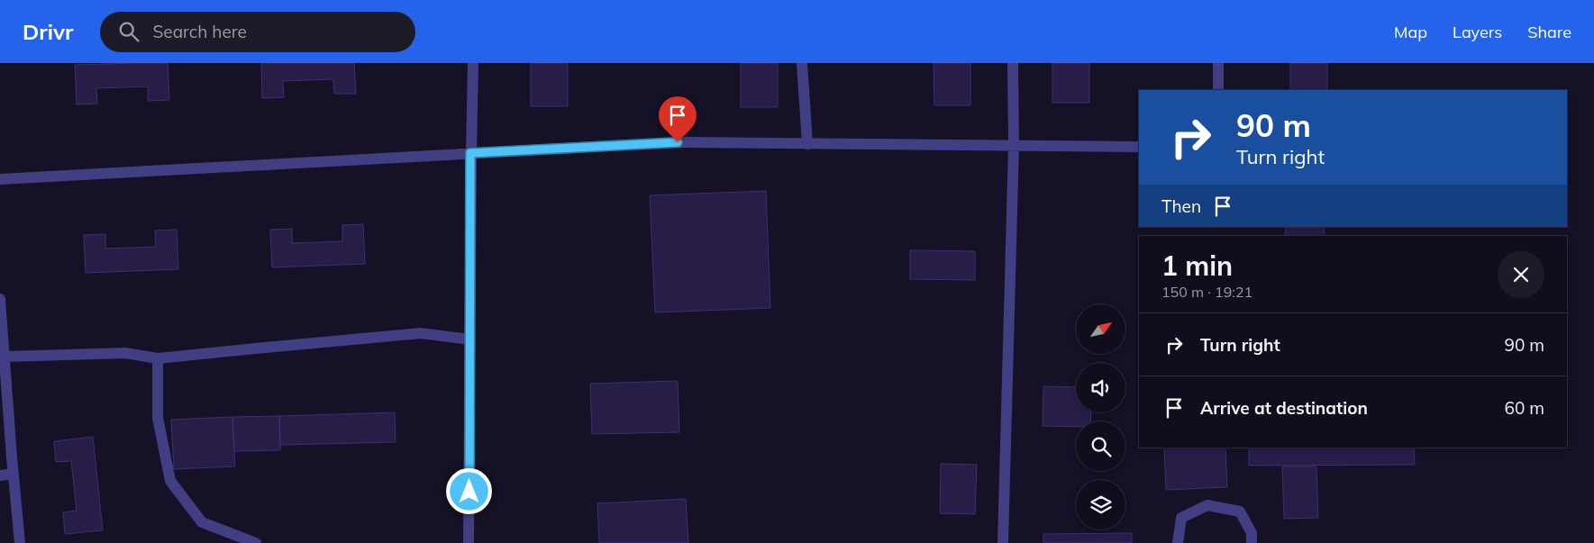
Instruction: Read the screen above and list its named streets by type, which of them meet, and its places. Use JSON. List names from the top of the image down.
{
  "north": "top right",
  "page": {
    "header": "Drivr",
    "search": "Search here",
    "nav": ["Map", "Layers", "Share"],
    "turn": ["90 m", "Turn right"],
    "then": "Then",
    "heading": ["1 min", "150 m · 19:21"],
    "list": [
      {
        "name": "Turn right",
        "value": "90 m"
      },
      {
        "name": "Arrive at destination",
        "value": "60 m"
      }
    ]
  }
}
